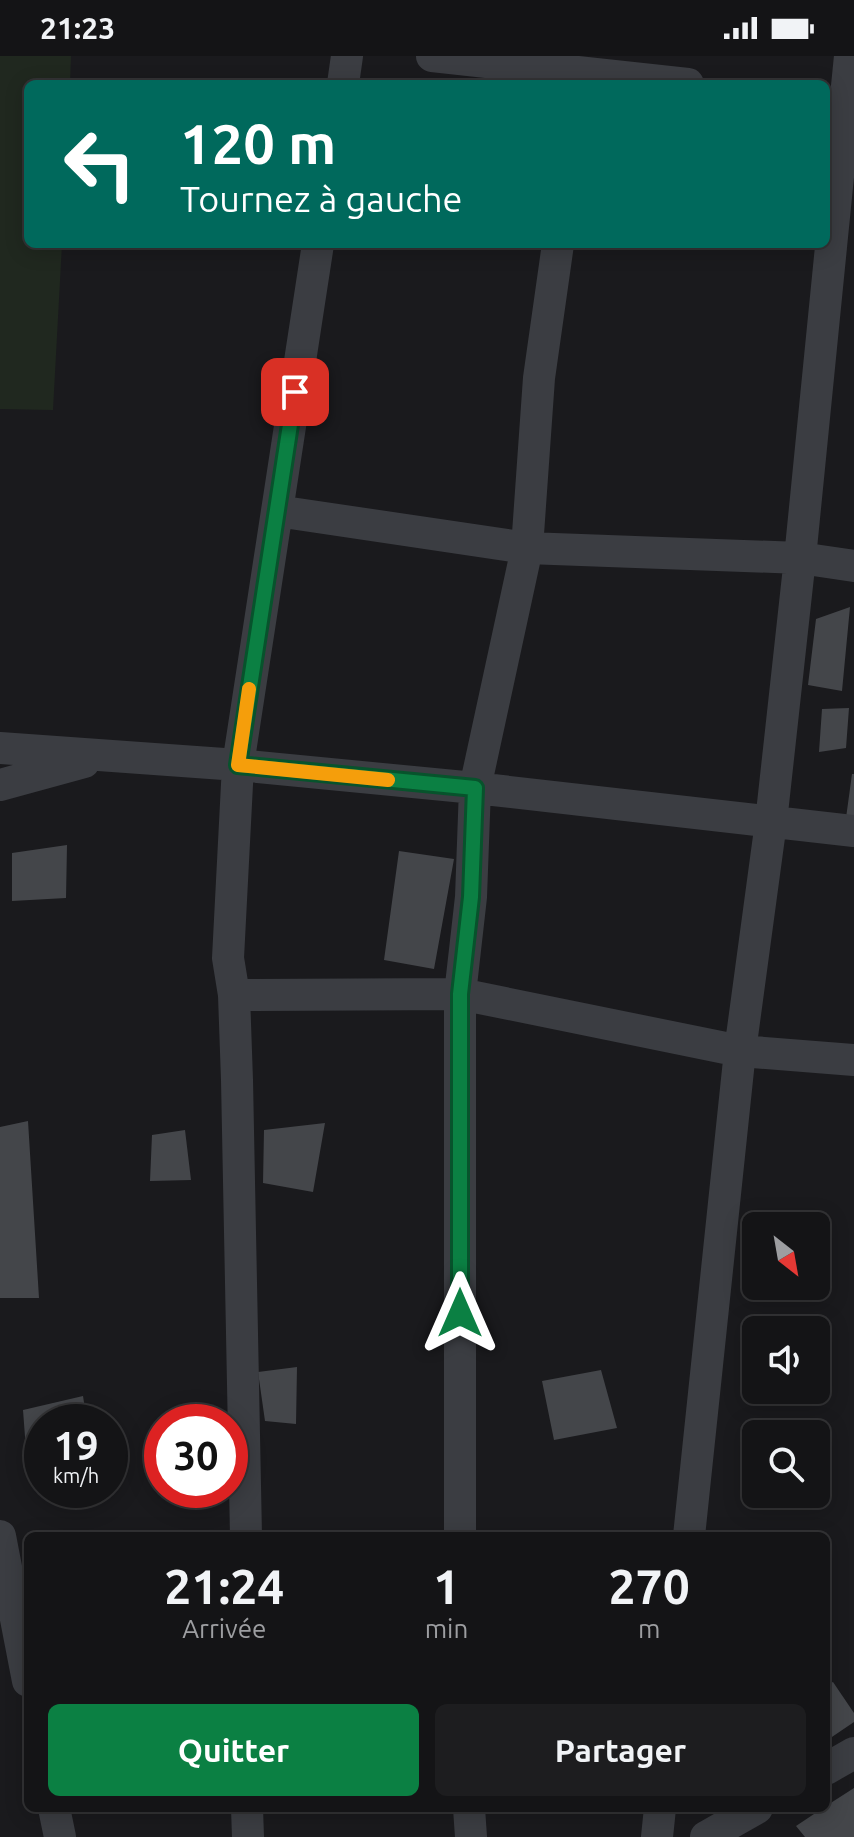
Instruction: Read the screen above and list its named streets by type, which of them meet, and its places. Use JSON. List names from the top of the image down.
{
  "north": "bottom right",
  "page": {
    "status": "21:23",
    "turn": ["120 m", "Tournez à gauche"],
    "speed": "19 km/h",
    "limit": "30",
    "eta": [
      "21:24",
      "Arrivée",
      "1",
      "min",
      "270",
      "m"
    ],
    "buttons": ["Quitter", "Partager"]
  }
}
